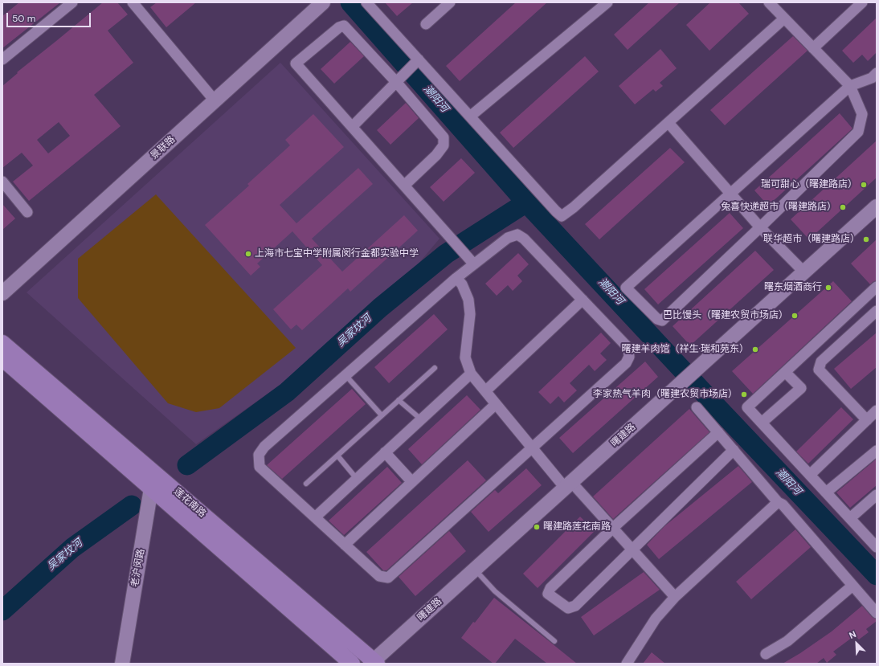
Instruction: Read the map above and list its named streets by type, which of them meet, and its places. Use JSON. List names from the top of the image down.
{
  "streets": {
    "main road": ["莲花南路"],
    "street": ["景联路", "曙建路", "老沪闵路"]
  },
  "crossings": [
    ["曙建路", "莲花南路"],
    ["莲花南路", "老沪闵路"]
  ],
  "water": ["潮阳河", "吴家坟河"],
  "places": [
    "瑞可甜心（曙建路店）",
    "兔喜快递超市（曙建路店）",
    "联华超市（曙建路店）",
    "上海市七宝中学附属闵行金都实验中学",
    "曙东烟酒商行",
    "巴比馒头（曙建农贸市场店）",
    "曙建羊肉馆（祥生·瑞和苑东）",
    "李家热气羊肉（曙建农贸市场店）",
    "曙建路莲花南路"
  ],
  "scale_bar": "50 m",
  "north": "top left"
}
